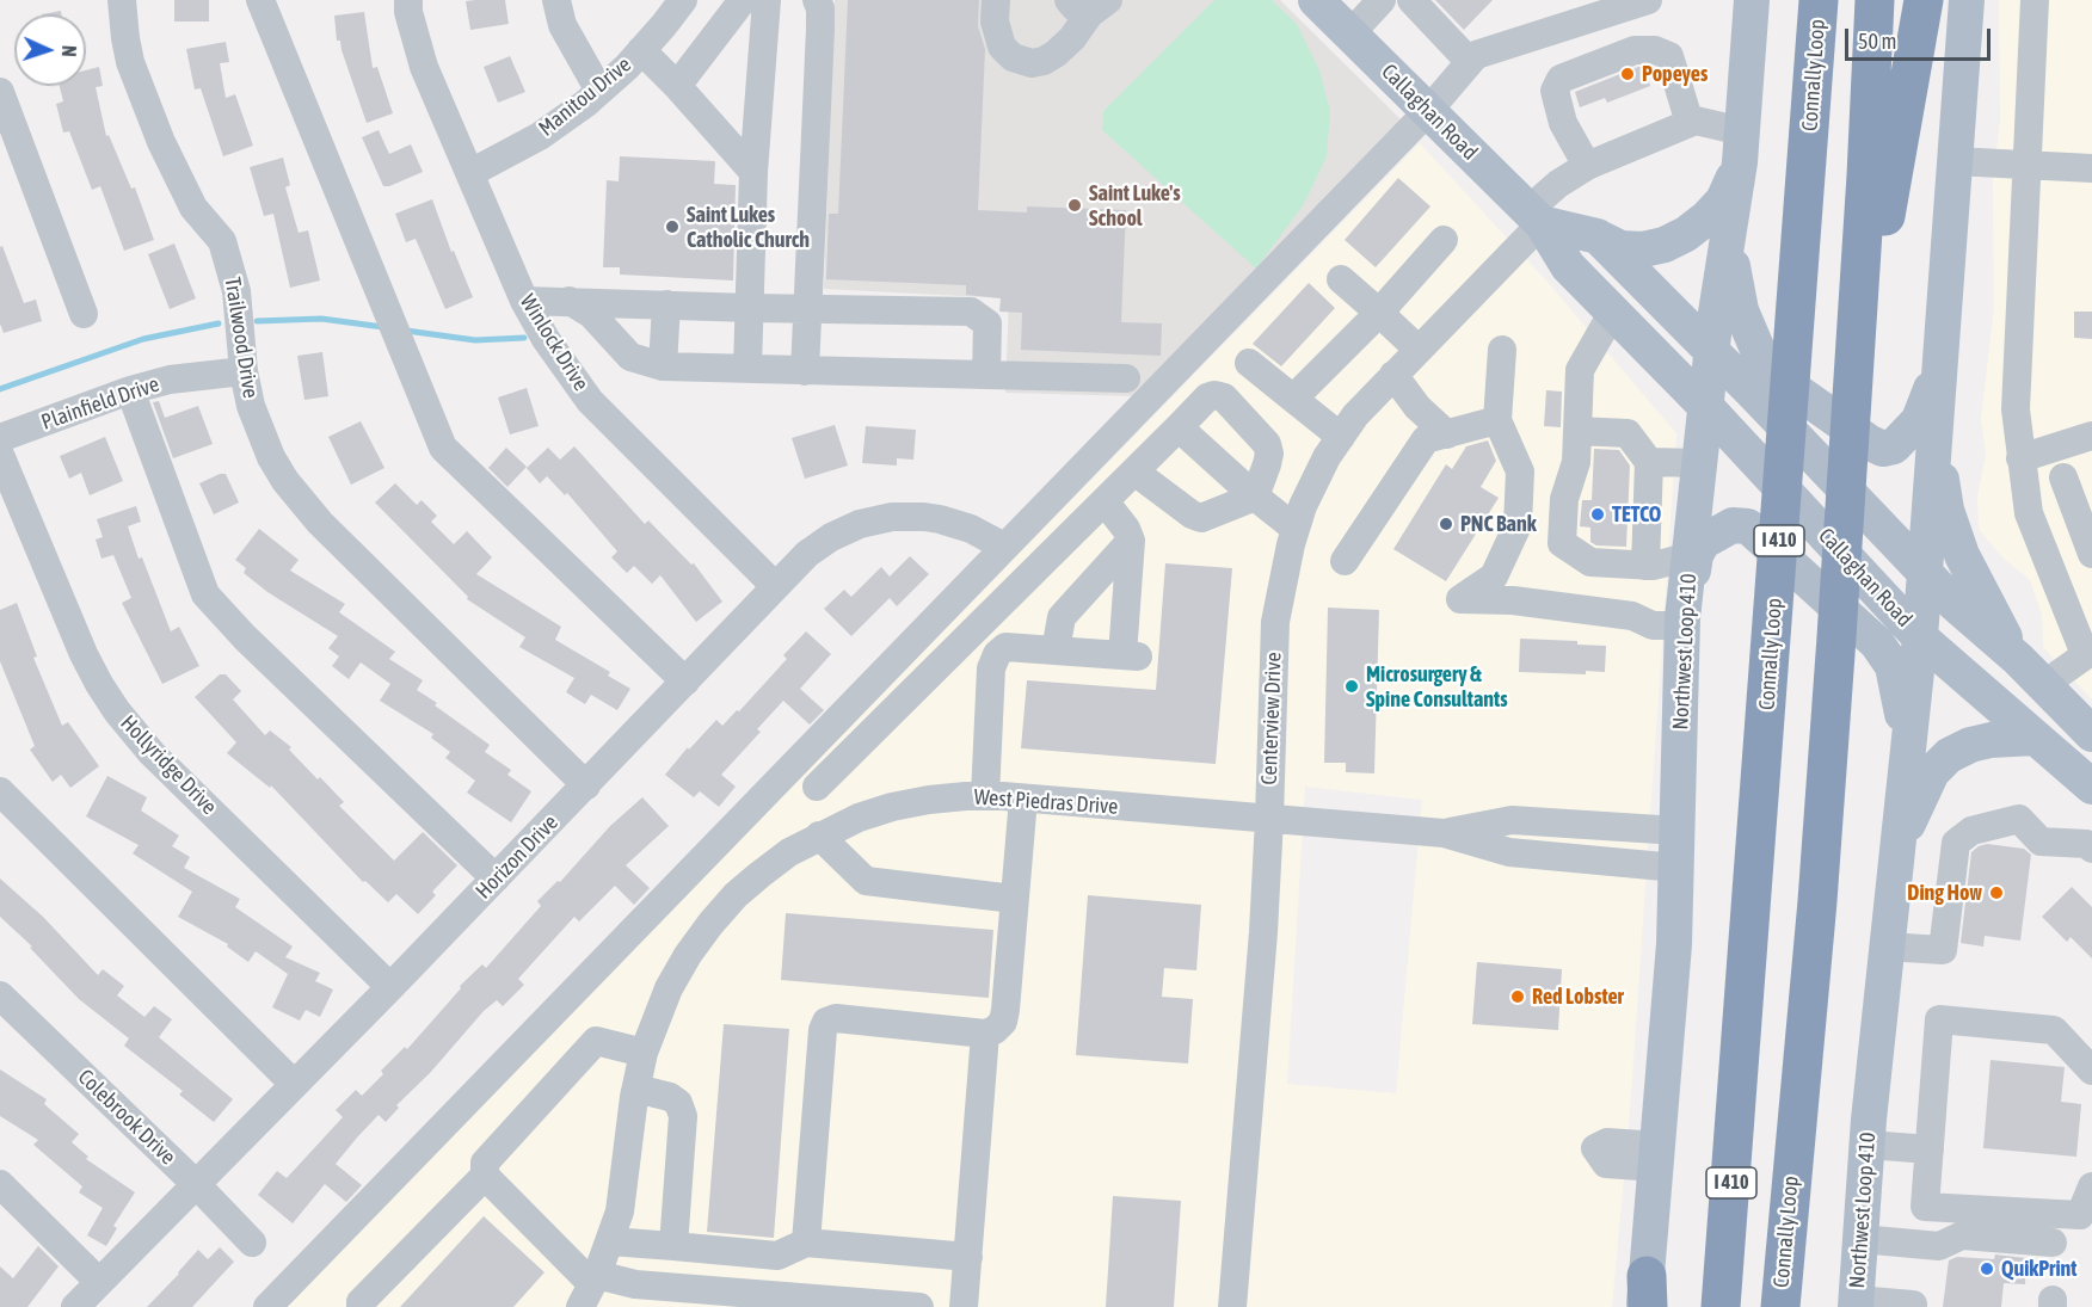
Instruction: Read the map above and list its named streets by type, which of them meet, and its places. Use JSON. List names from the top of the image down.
{
  "streets": {
    "highway": ["Connally Loop", "I 410"],
    "main road": ["Callaghan Road", "Northwest Loop 410"],
    "street": [
      "Manitou Drive",
      "Trailwood Drive",
      "Winlock Drive",
      "Plainfield Drive",
      "Centerview Drive",
      "Hollyridge Drive",
      "West Piedras Drive",
      "Horizon Drive",
      "Colebrook Drive"
    ]
  },
  "crossings": [
    ["Manitou Drive", "Winlock Drive"],
    ["Callaghan Road", "Northwest Loop 410"],
    ["Callaghan Road", "Centerview Drive"],
    ["Trailwood Drive", "Plainfield Drive"],
    ["Trailwood Drive", "Horizon Drive"],
    ["Winlock Drive", "Horizon Drive"],
    ["Northwest Loop 410", "West Piedras Drive"],
    ["Centerview Drive", "West Piedras Drive"],
    ["Hollyridge Drive", "Horizon Drive"],
    ["Horizon Drive", "Colebrook Drive"]
  ],
  "places": [
    "Popeyes",
    "Saint Luke's School",
    "Saint Lukes Catholic Church",
    "TETCO",
    "PNC Bank",
    "Microsurgery & Spine Consultants",
    "Ding How",
    "Red Lobster",
    "QuikPrint"
  ],
  "scale_bar": "50 m",
  "north": "right"
}
